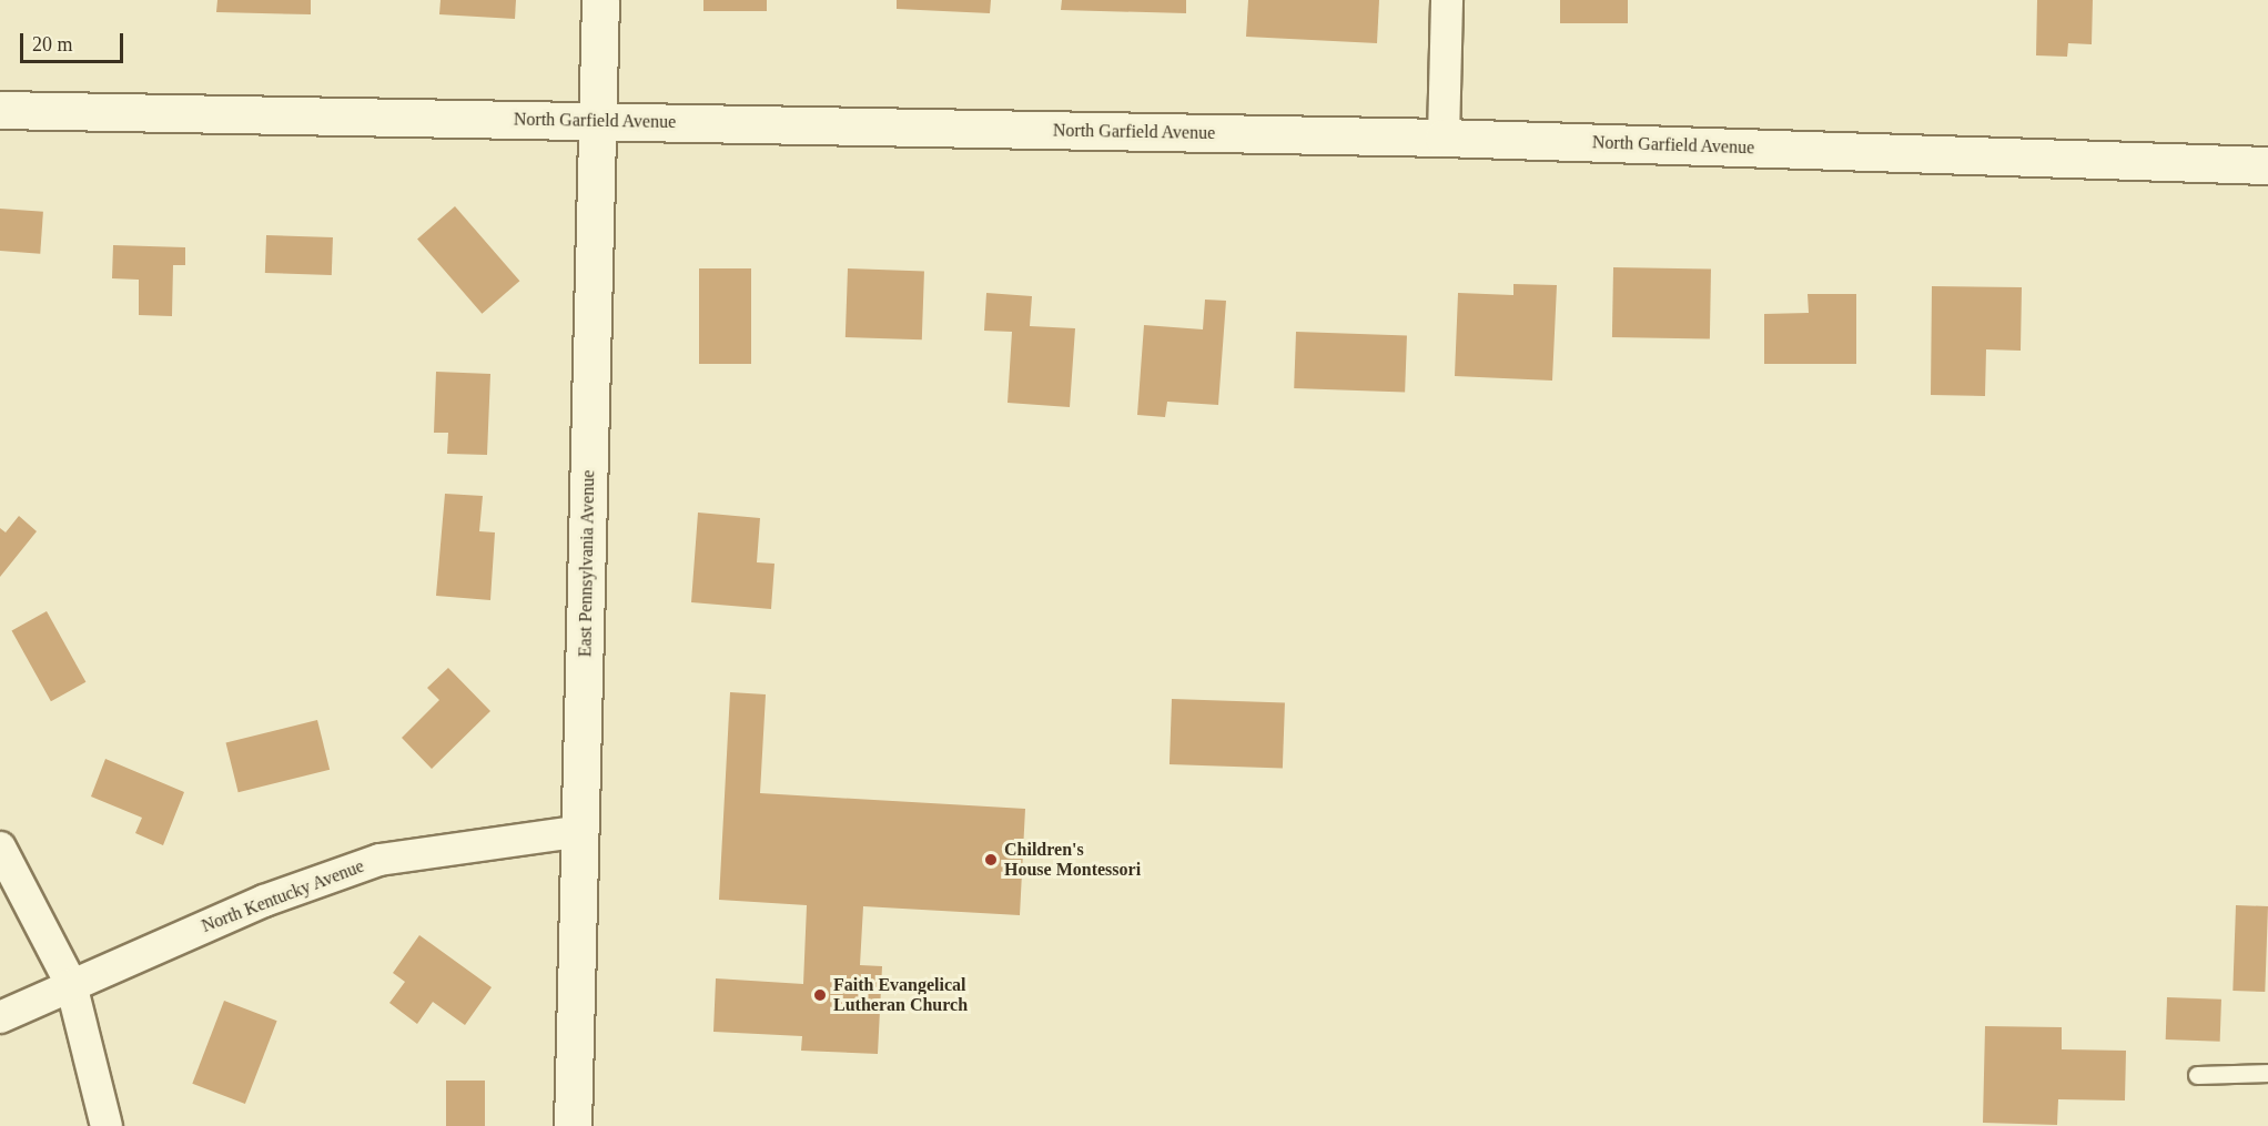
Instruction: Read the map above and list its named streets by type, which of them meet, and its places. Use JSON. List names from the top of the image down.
{
  "streets": {
    "street": ["North Garfield Avenue", "East Pennsylvania Avenue", "North Kentucky Avenue"]
  },
  "crossings": [
    ["North Garfield Avenue", "East Pennsylvania Avenue"],
    ["East Pennsylvania Avenue", "North Kentucky Avenue"]
  ],
  "places": ["Children's House Montessori", "Faith Evangelical Lutheran Church"],
  "scale_bar": "20 m"
}
